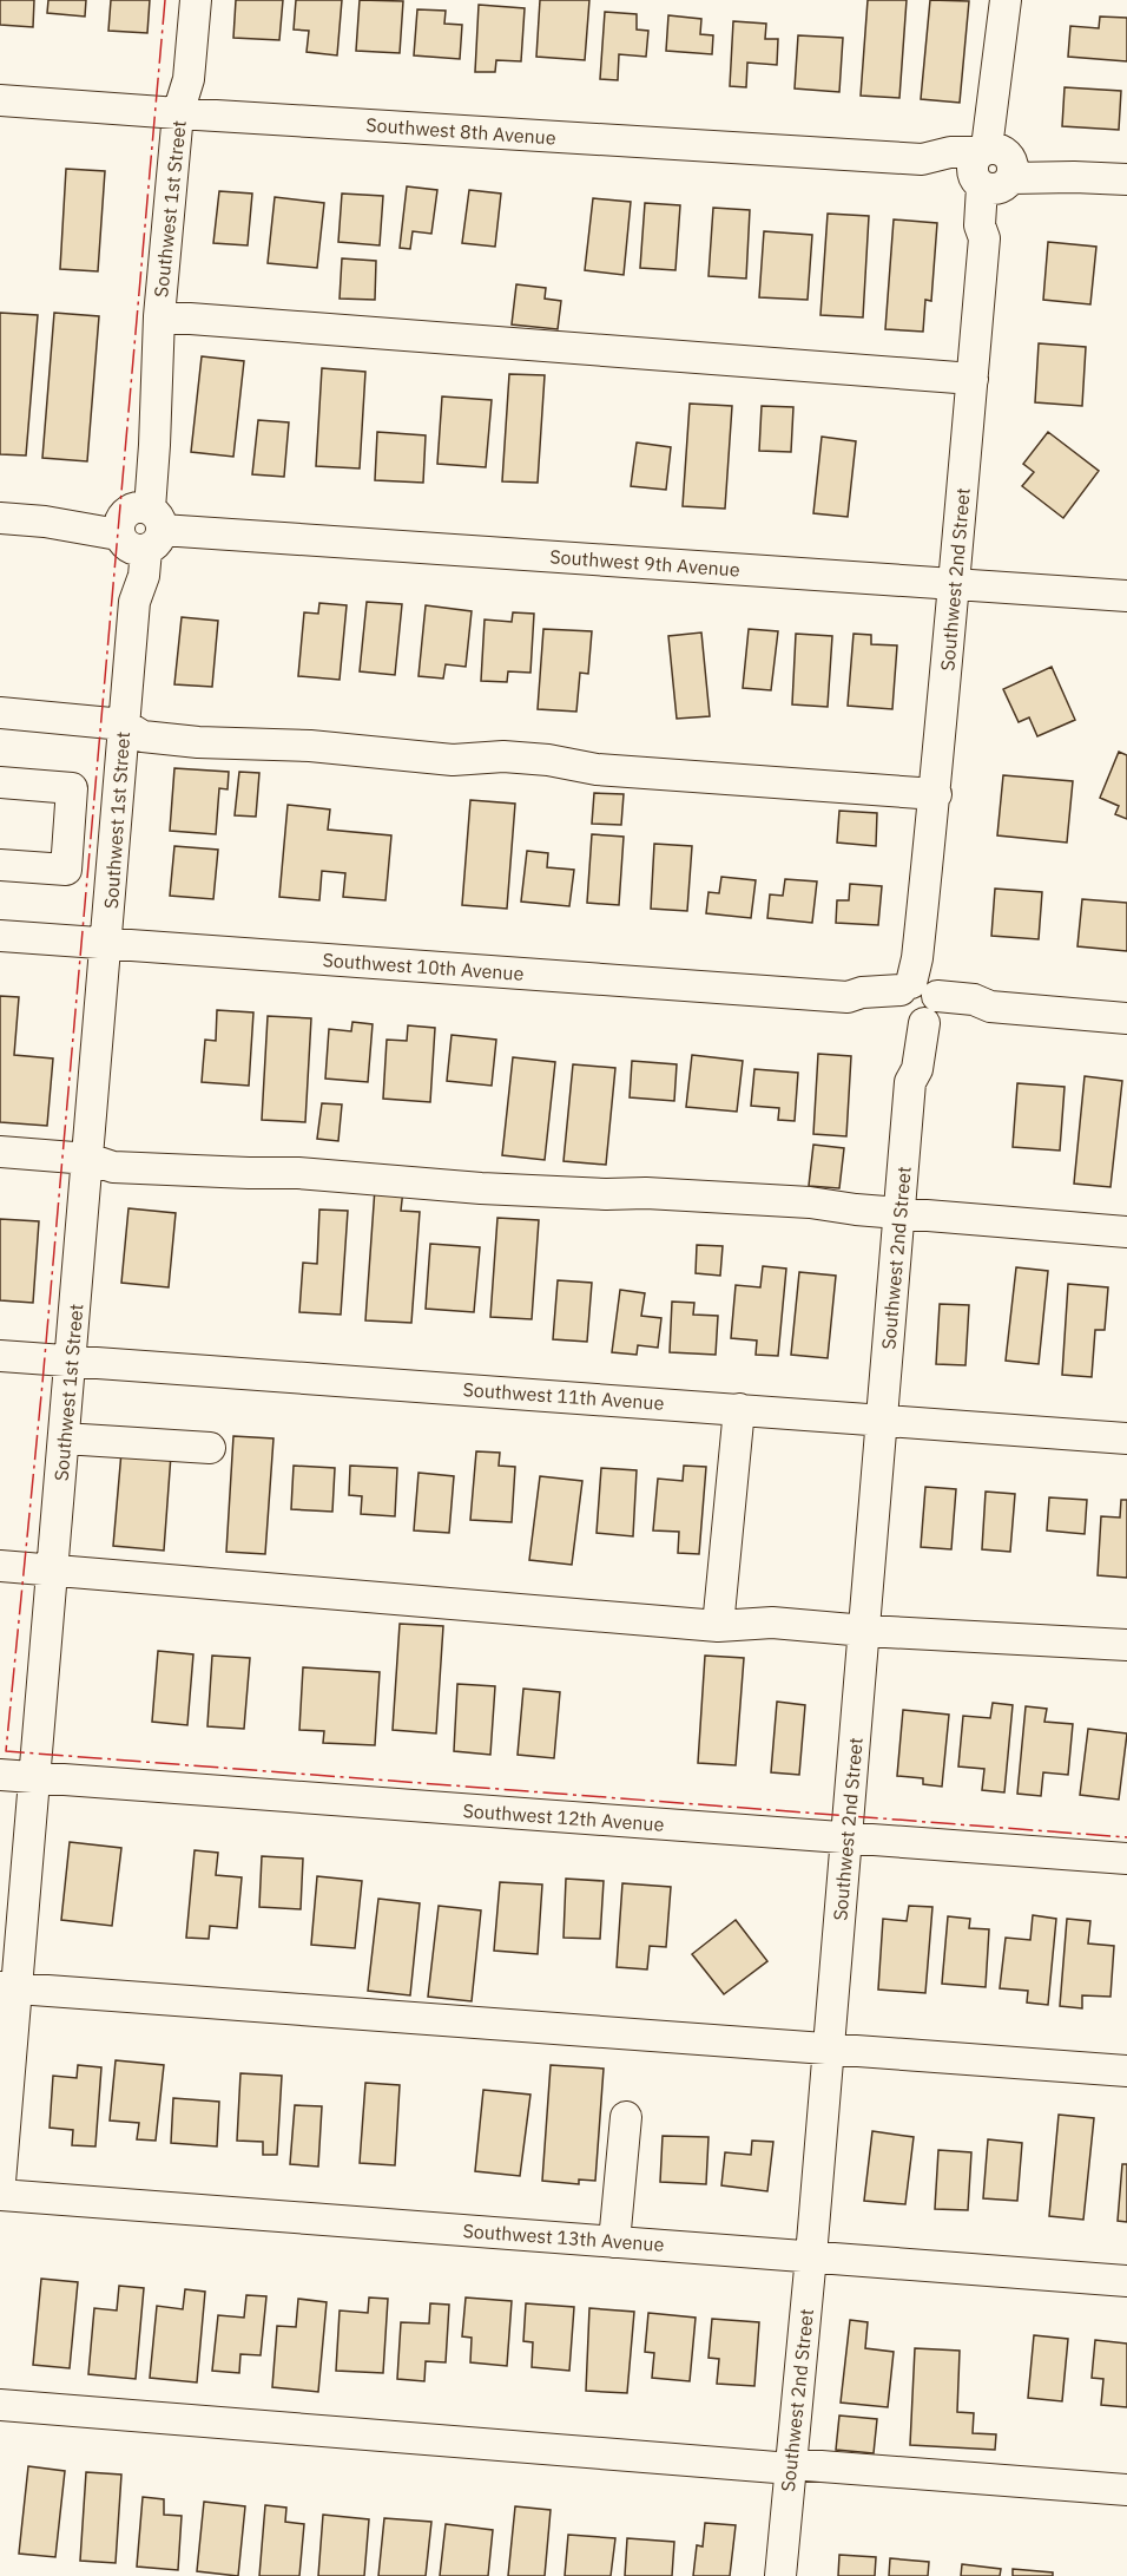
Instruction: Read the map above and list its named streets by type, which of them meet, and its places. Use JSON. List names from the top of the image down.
{
  "streets": {
    "street": [
      "Southwest 8th Avenue",
      "Southwest 1st Street",
      "Southwest 9th Avenue",
      "Southwest 2nd Street",
      "Southwest 10th Avenue",
      "Southwest 11th Avenue",
      "Southwest 12th Avenue",
      "Southwest 13th Avenue"
    ]
  },
  "crossings": [
    ["Southwest 8th Avenue", "Southwest 1st Street"],
    ["Southwest 8th Avenue", "Southwest 2nd Street"],
    ["Southwest 1st Street", "Southwest 9th Avenue"],
    ["Southwest 1st Street", "Southwest 10th Avenue"],
    ["Southwest 1st Street", "Southwest 11th Avenue"],
    ["Southwest 1st Street", "Southwest 12th Avenue"],
    ["Southwest 9th Avenue", "Southwest 2nd Street"],
    ["Southwest 2nd Street", "Southwest 10th Avenue"],
    ["Southwest 2nd Street", "Southwest 11th Avenue"],
    ["Southwest 2nd Street", "Southwest 12th Avenue"],
    ["Southwest 2nd Street", "Southwest 13th Avenue"]
  ]
}
